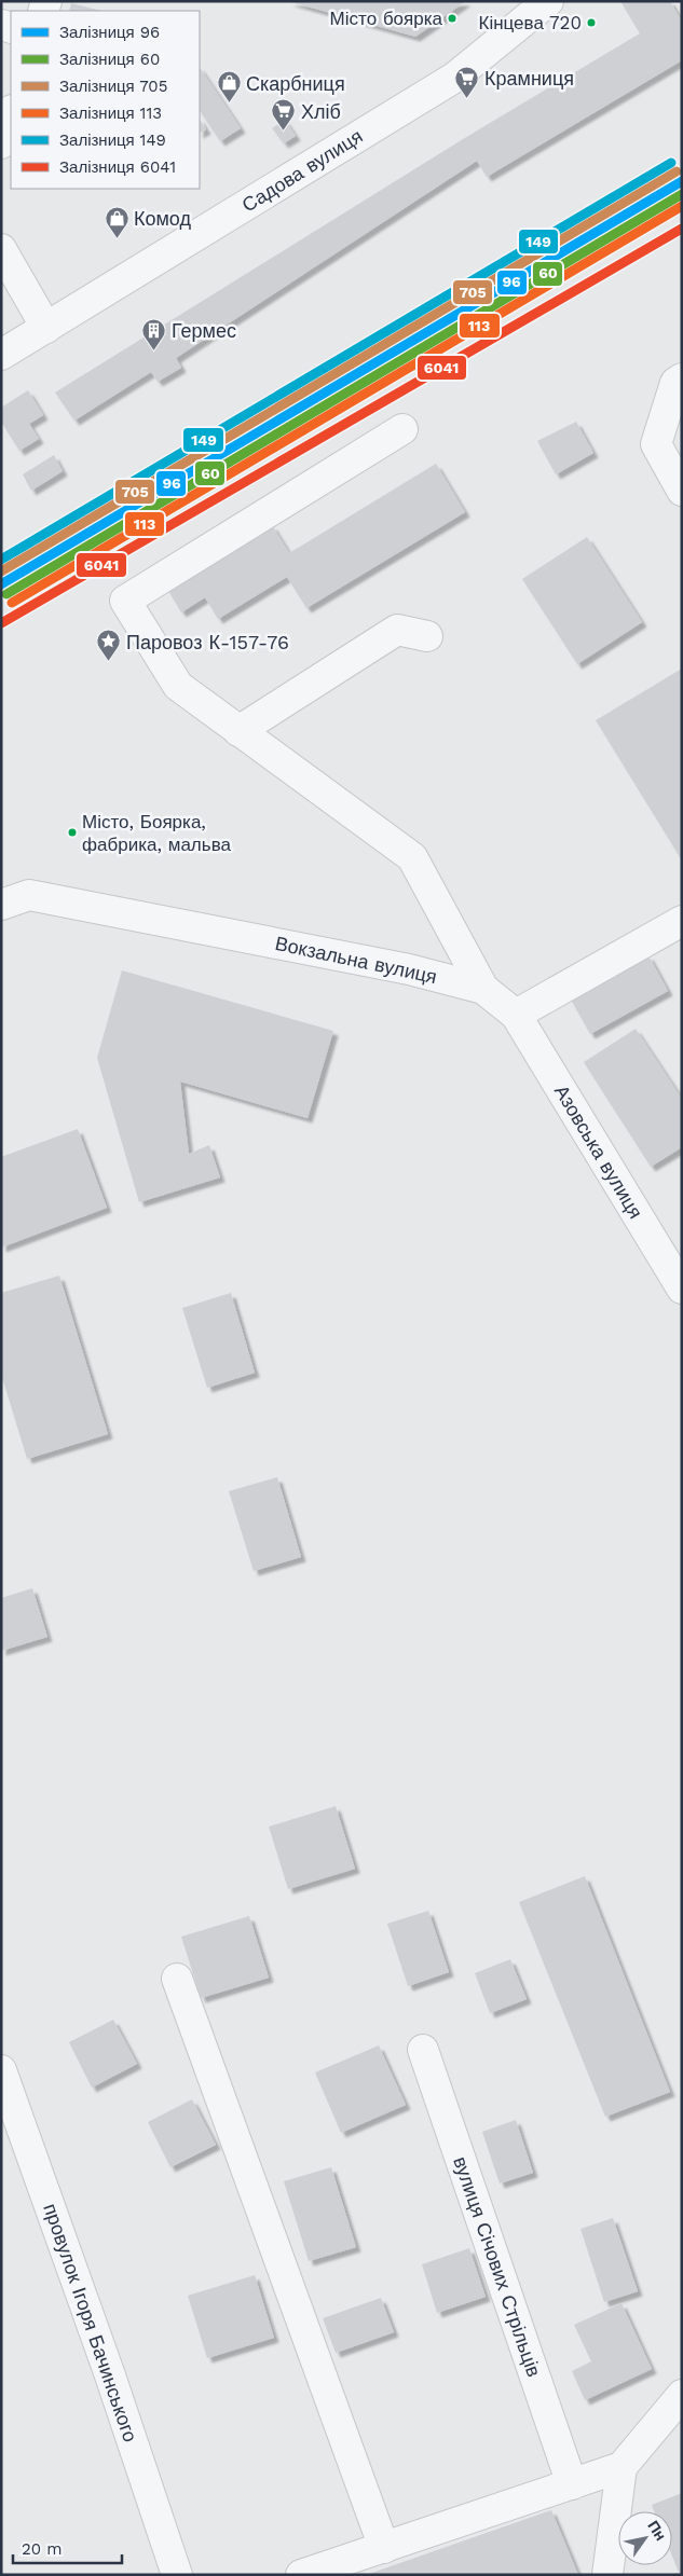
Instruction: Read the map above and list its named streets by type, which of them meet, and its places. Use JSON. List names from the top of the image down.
{
  "streets": {
    "street": [
      "Садова вулиця",
      "Вокзальна вулиця",
      "Азовська вулиця",
      "вулиця Січових Стрільців",
      "провулок Ігоря Бачинського"
    ]
  },
  "crossings": [
    ["Вокзальна вулиця", "Азовська вулиця"]
  ],
  "places": {
    "other": ["Місто боярка", "Кінцева 720", "Місто, Боярка, фабрика, мальва"],
    "supermarket": ["Крамниця", "Хліб"],
    "shop": ["Скарбниця", "Комод"],
    "building": ["Гермес"],
    "place": ["Паровоз К-157-76"]
  },
  "lines": [
    "rail line 149",
    "rail line 705",
    "rail line 96",
    "rail line 60",
    "rail line 113",
    "rail line 6041"
  ],
  "legend": [
    "Залізниця 96",
    "Залізниця 60",
    "Залізниця 705",
    "Залізниця 113",
    "Залізниця 149",
    "Залізниця 6041"
  ],
  "scale_bar": "20 m",
  "north": "top right"
}
